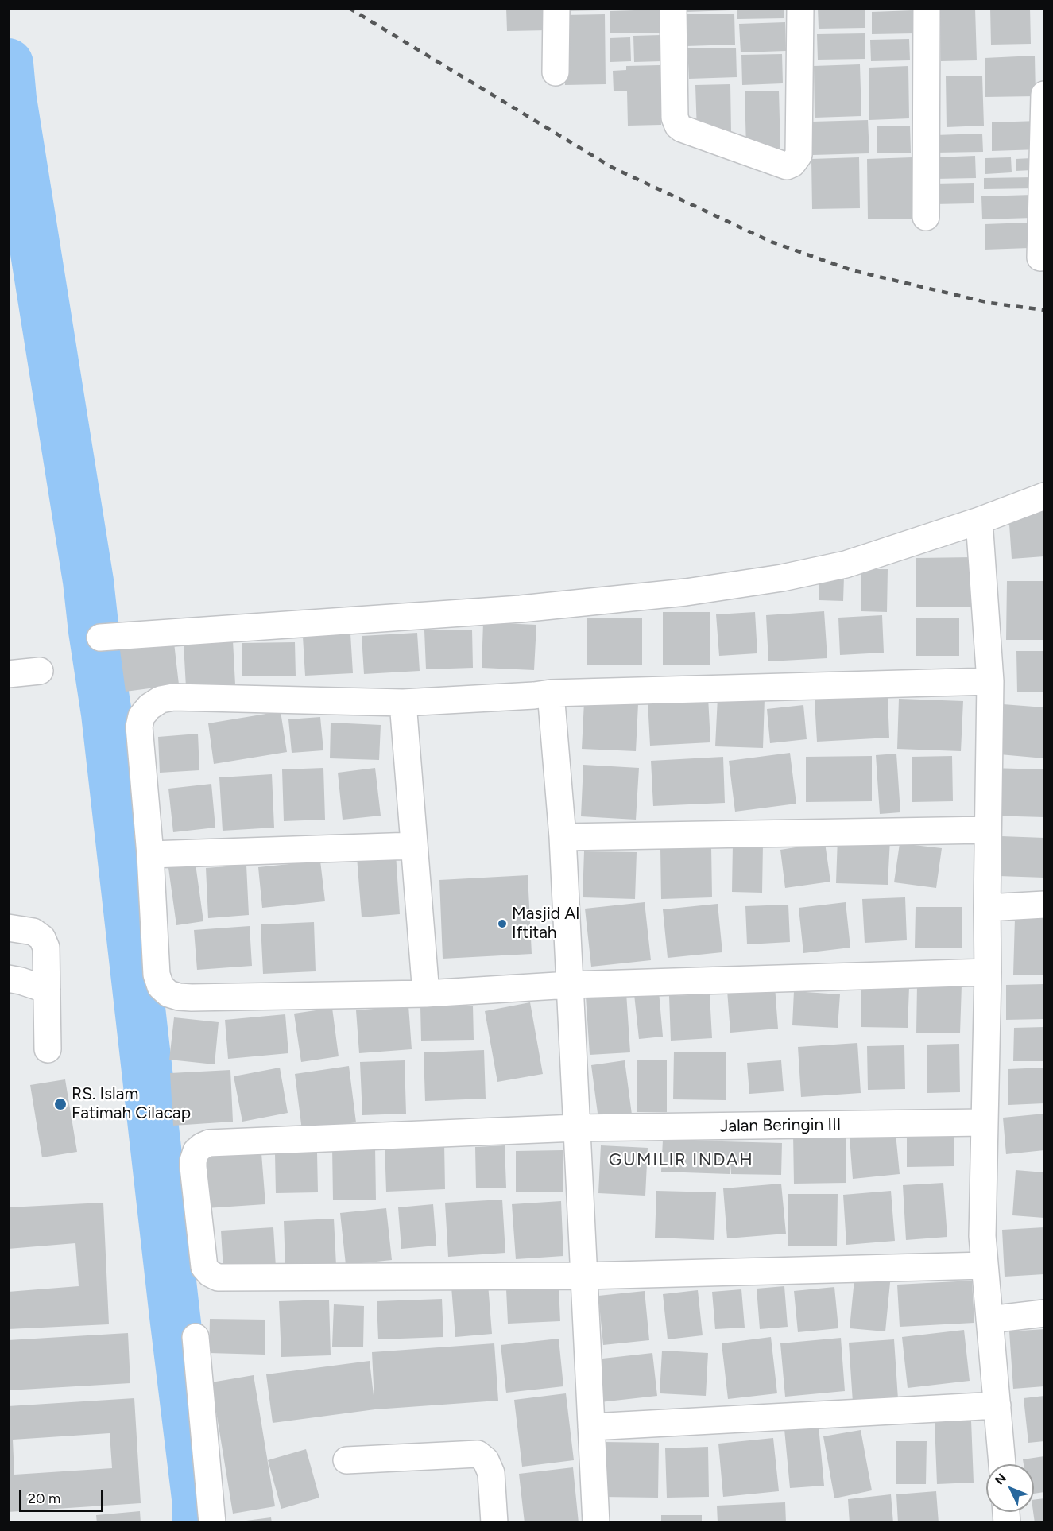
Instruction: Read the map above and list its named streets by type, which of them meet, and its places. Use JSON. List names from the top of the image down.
{
  "streets": {
    "street": ["Jalan Beringin III"]
  },
  "districts": ["GUMILIR INDAH"],
  "places": ["Masjid Al Iftitah", "RS. Islam Fatimah Cilacap"],
  "scale_bar": "20 m",
  "north": "top left"
}
